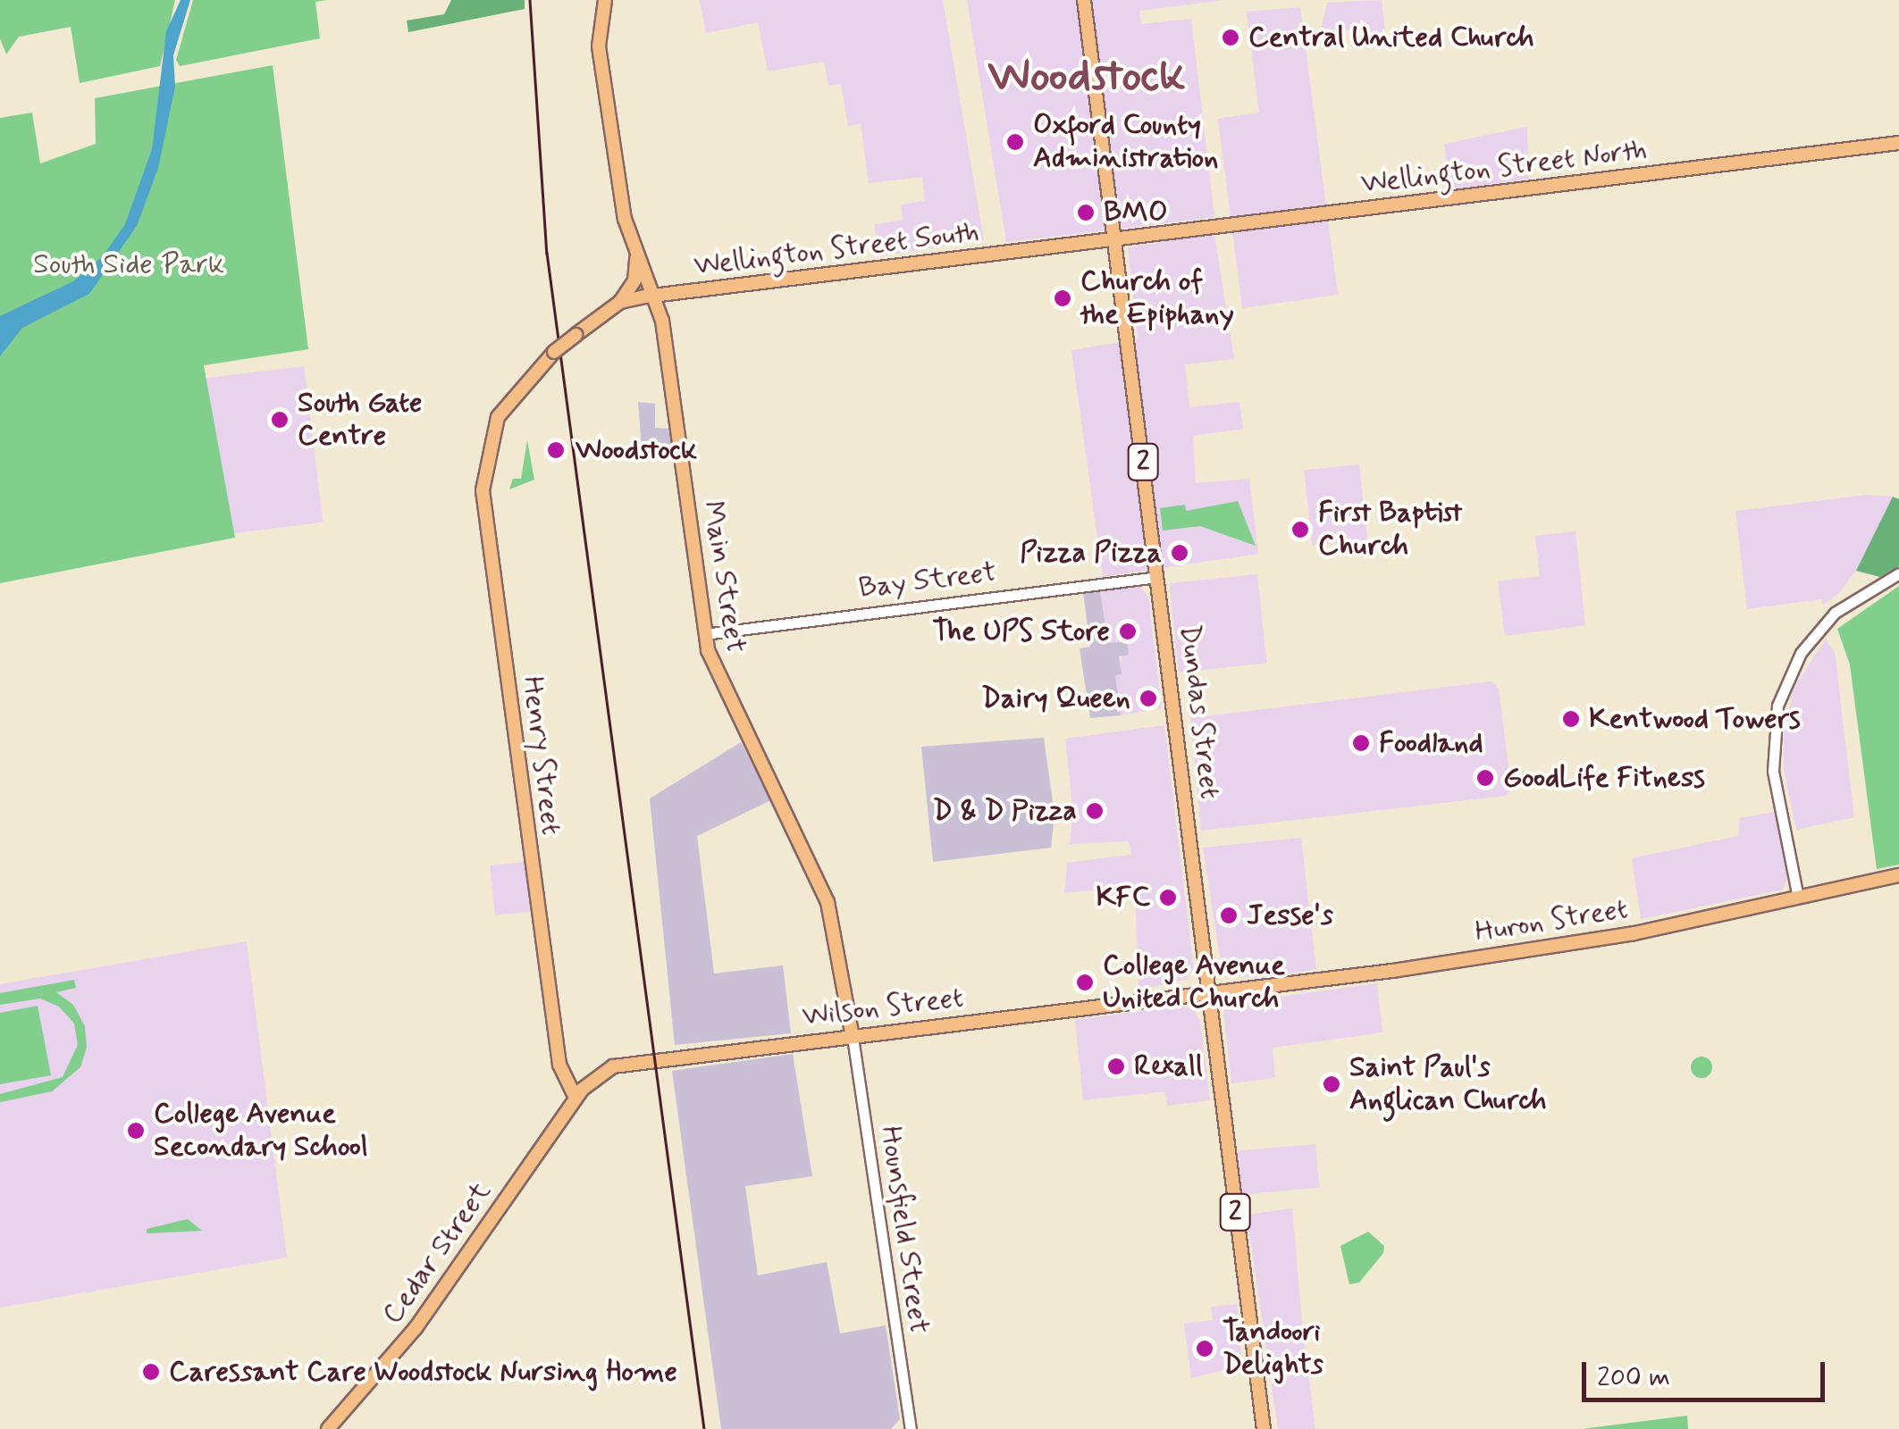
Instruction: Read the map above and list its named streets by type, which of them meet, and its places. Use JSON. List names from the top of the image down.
{
  "streets": {
    "main road": [
      "Wellington Street North",
      "Wellington Street South",
      "2",
      "Main Street",
      "Dundas Street",
      "Henry Street",
      "Huron Street",
      "Wilson Street",
      "Cedar Street"
    ],
    "street": ["Bay Street", "Hounsfield Street"]
  },
  "crossings": [
    ["Wellington Street North", "Wellington Street South"],
    ["Wellington Street North", "Dundas Street"],
    ["Wellington Street South", "Main Street"],
    ["Wellington Street South", "Dundas Street"],
    ["Wellington Street South", "Henry Street"],
    ["Main Street", "Bay Street"],
    ["Main Street", "Wilson Street"],
    ["Main Street", "Hounsfield Street"],
    ["Bay Street", "Dundas Street"],
    ["Dundas Street", "Huron Street"],
    ["Dundas Street", "Wilson Street"],
    ["Henry Street", "Wilson Street"],
    ["Henry Street", "Cedar Street"],
    ["Huron Street", "Wilson Street"],
    ["Wilson Street", "Hounsfield Street"],
    ["Wilson Street", "Cedar Street"]
  ],
  "districts": ["Woodstock"],
  "parks": ["South Side Park"],
  "places": [
    "Central United Church",
    "Oxford County Administration",
    "BMO",
    "Church of the Epiphany",
    "South Gate Centre",
    "Woodstock",
    "First Baptist Church",
    "Pizza Pizza",
    "The UPS Store",
    "Dairy Queen",
    "Kentwood Towers",
    "Foodland",
    "GoodLife Fitness",
    "D & D Pizza",
    "KFC",
    "Jesse's",
    "College Avenue United Church",
    "Rexall",
    "Saint Paul's Anglican Church",
    "College Avenue Secondary School",
    "Tandoori Delights",
    "Caressant Care Woodstock Nursing Home"
  ],
  "scale_bar": "200 m"
}
